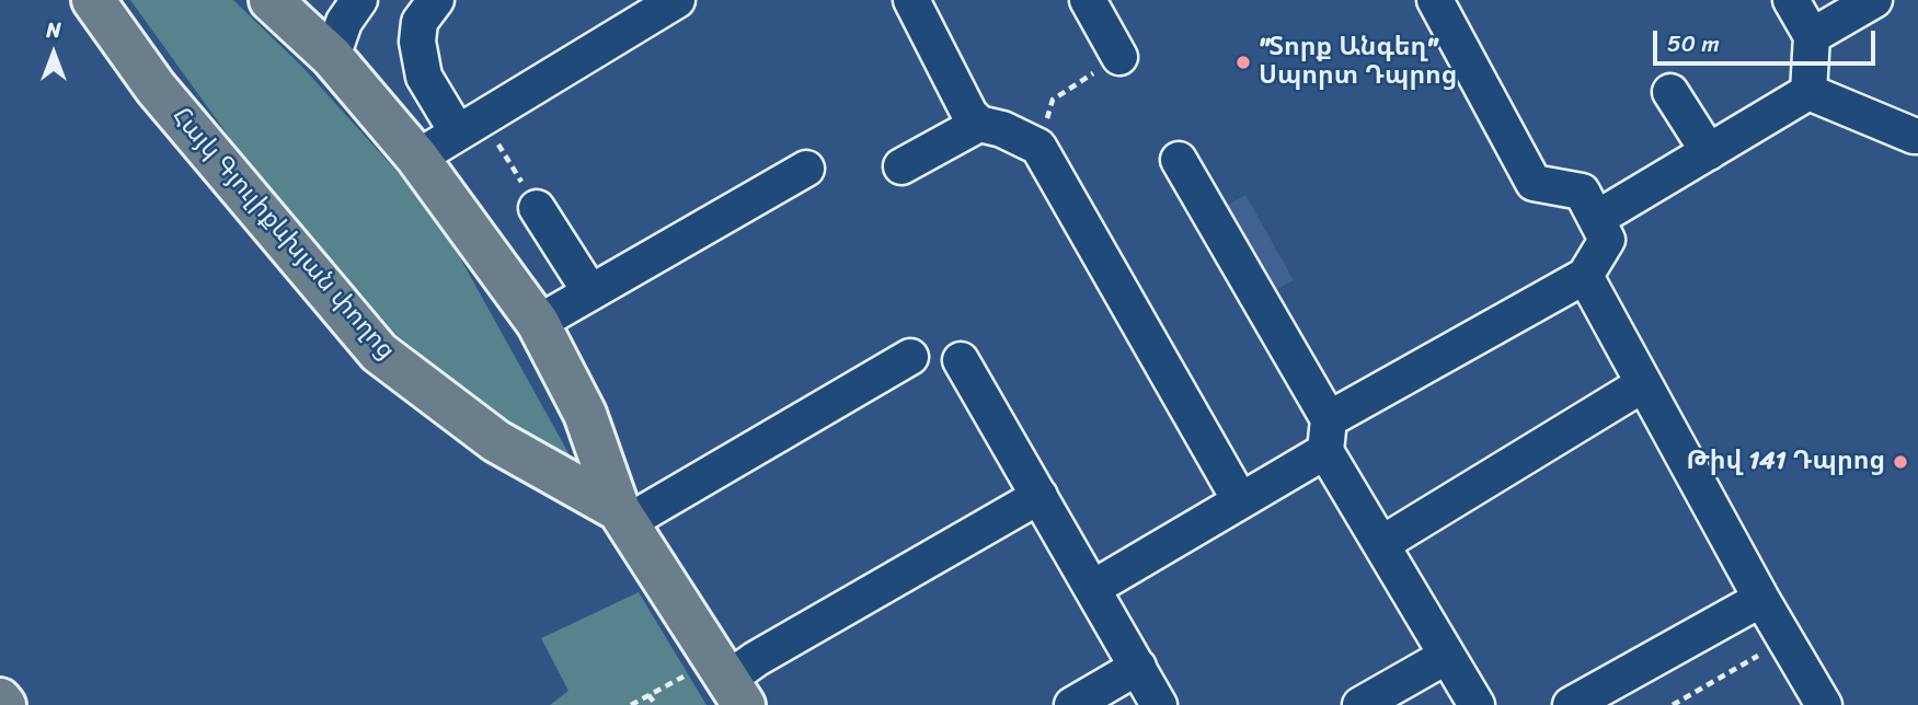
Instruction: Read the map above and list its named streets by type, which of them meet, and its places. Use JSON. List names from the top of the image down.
{
  "streets": {
    "main road": ["Հայկ Գյուլիքևխյան փողոց"]
  },
  "places": ["\"Տորք Անգեղ\" Սպորտ Դպրոց", "Թիվ 141 Դպրոց"],
  "scale_bar": "50 m",
  "north": "top"
}
